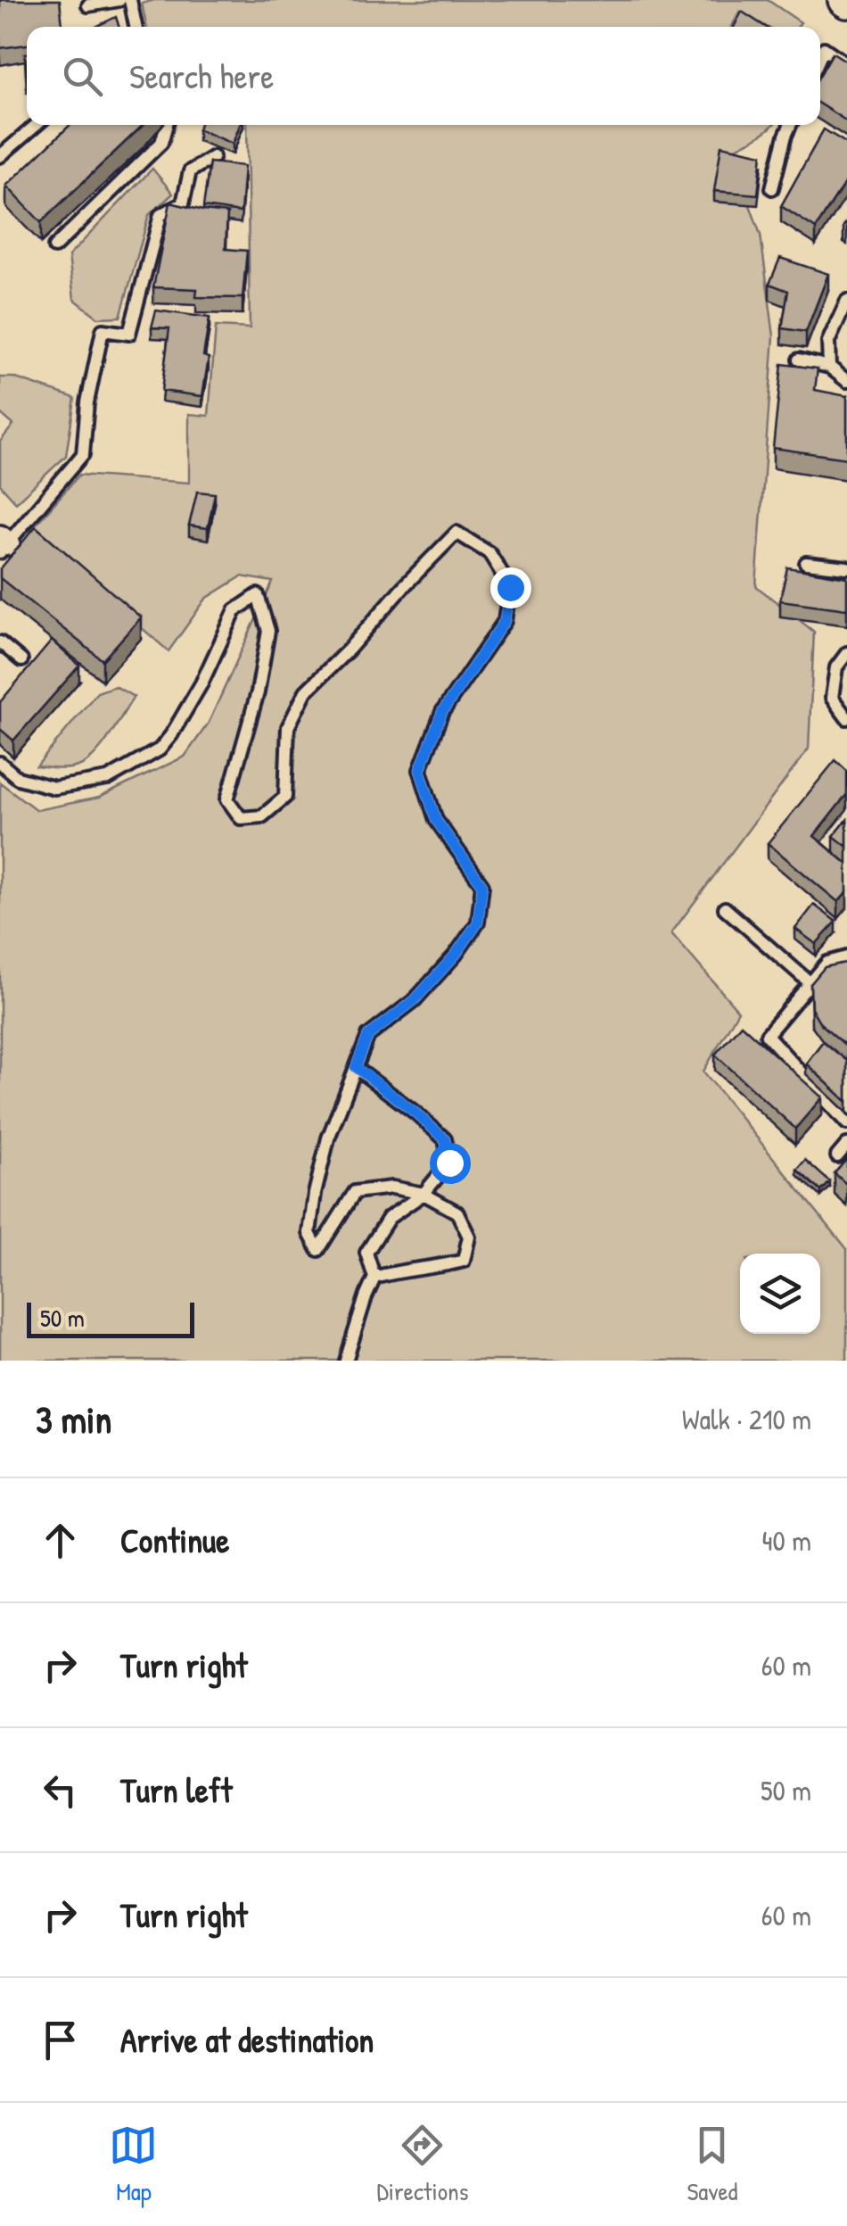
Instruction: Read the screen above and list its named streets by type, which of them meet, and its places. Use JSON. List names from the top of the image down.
{
  "scale_bar": "50 m",
  "page": {
    "search": "Search here",
    "scale": "50 m",
    "heading": ["3 min", "Walk · 210 m"],
    "list": [
      ["Continue", "40 m"],
      ["Turn right", "60 m"],
      ["Turn left", "50 m"],
      ["Turn right", "60 m"],
      "Arrive at destination"
    ],
    "nav": ["Map", "Directions", "Saved"]
  }
}
